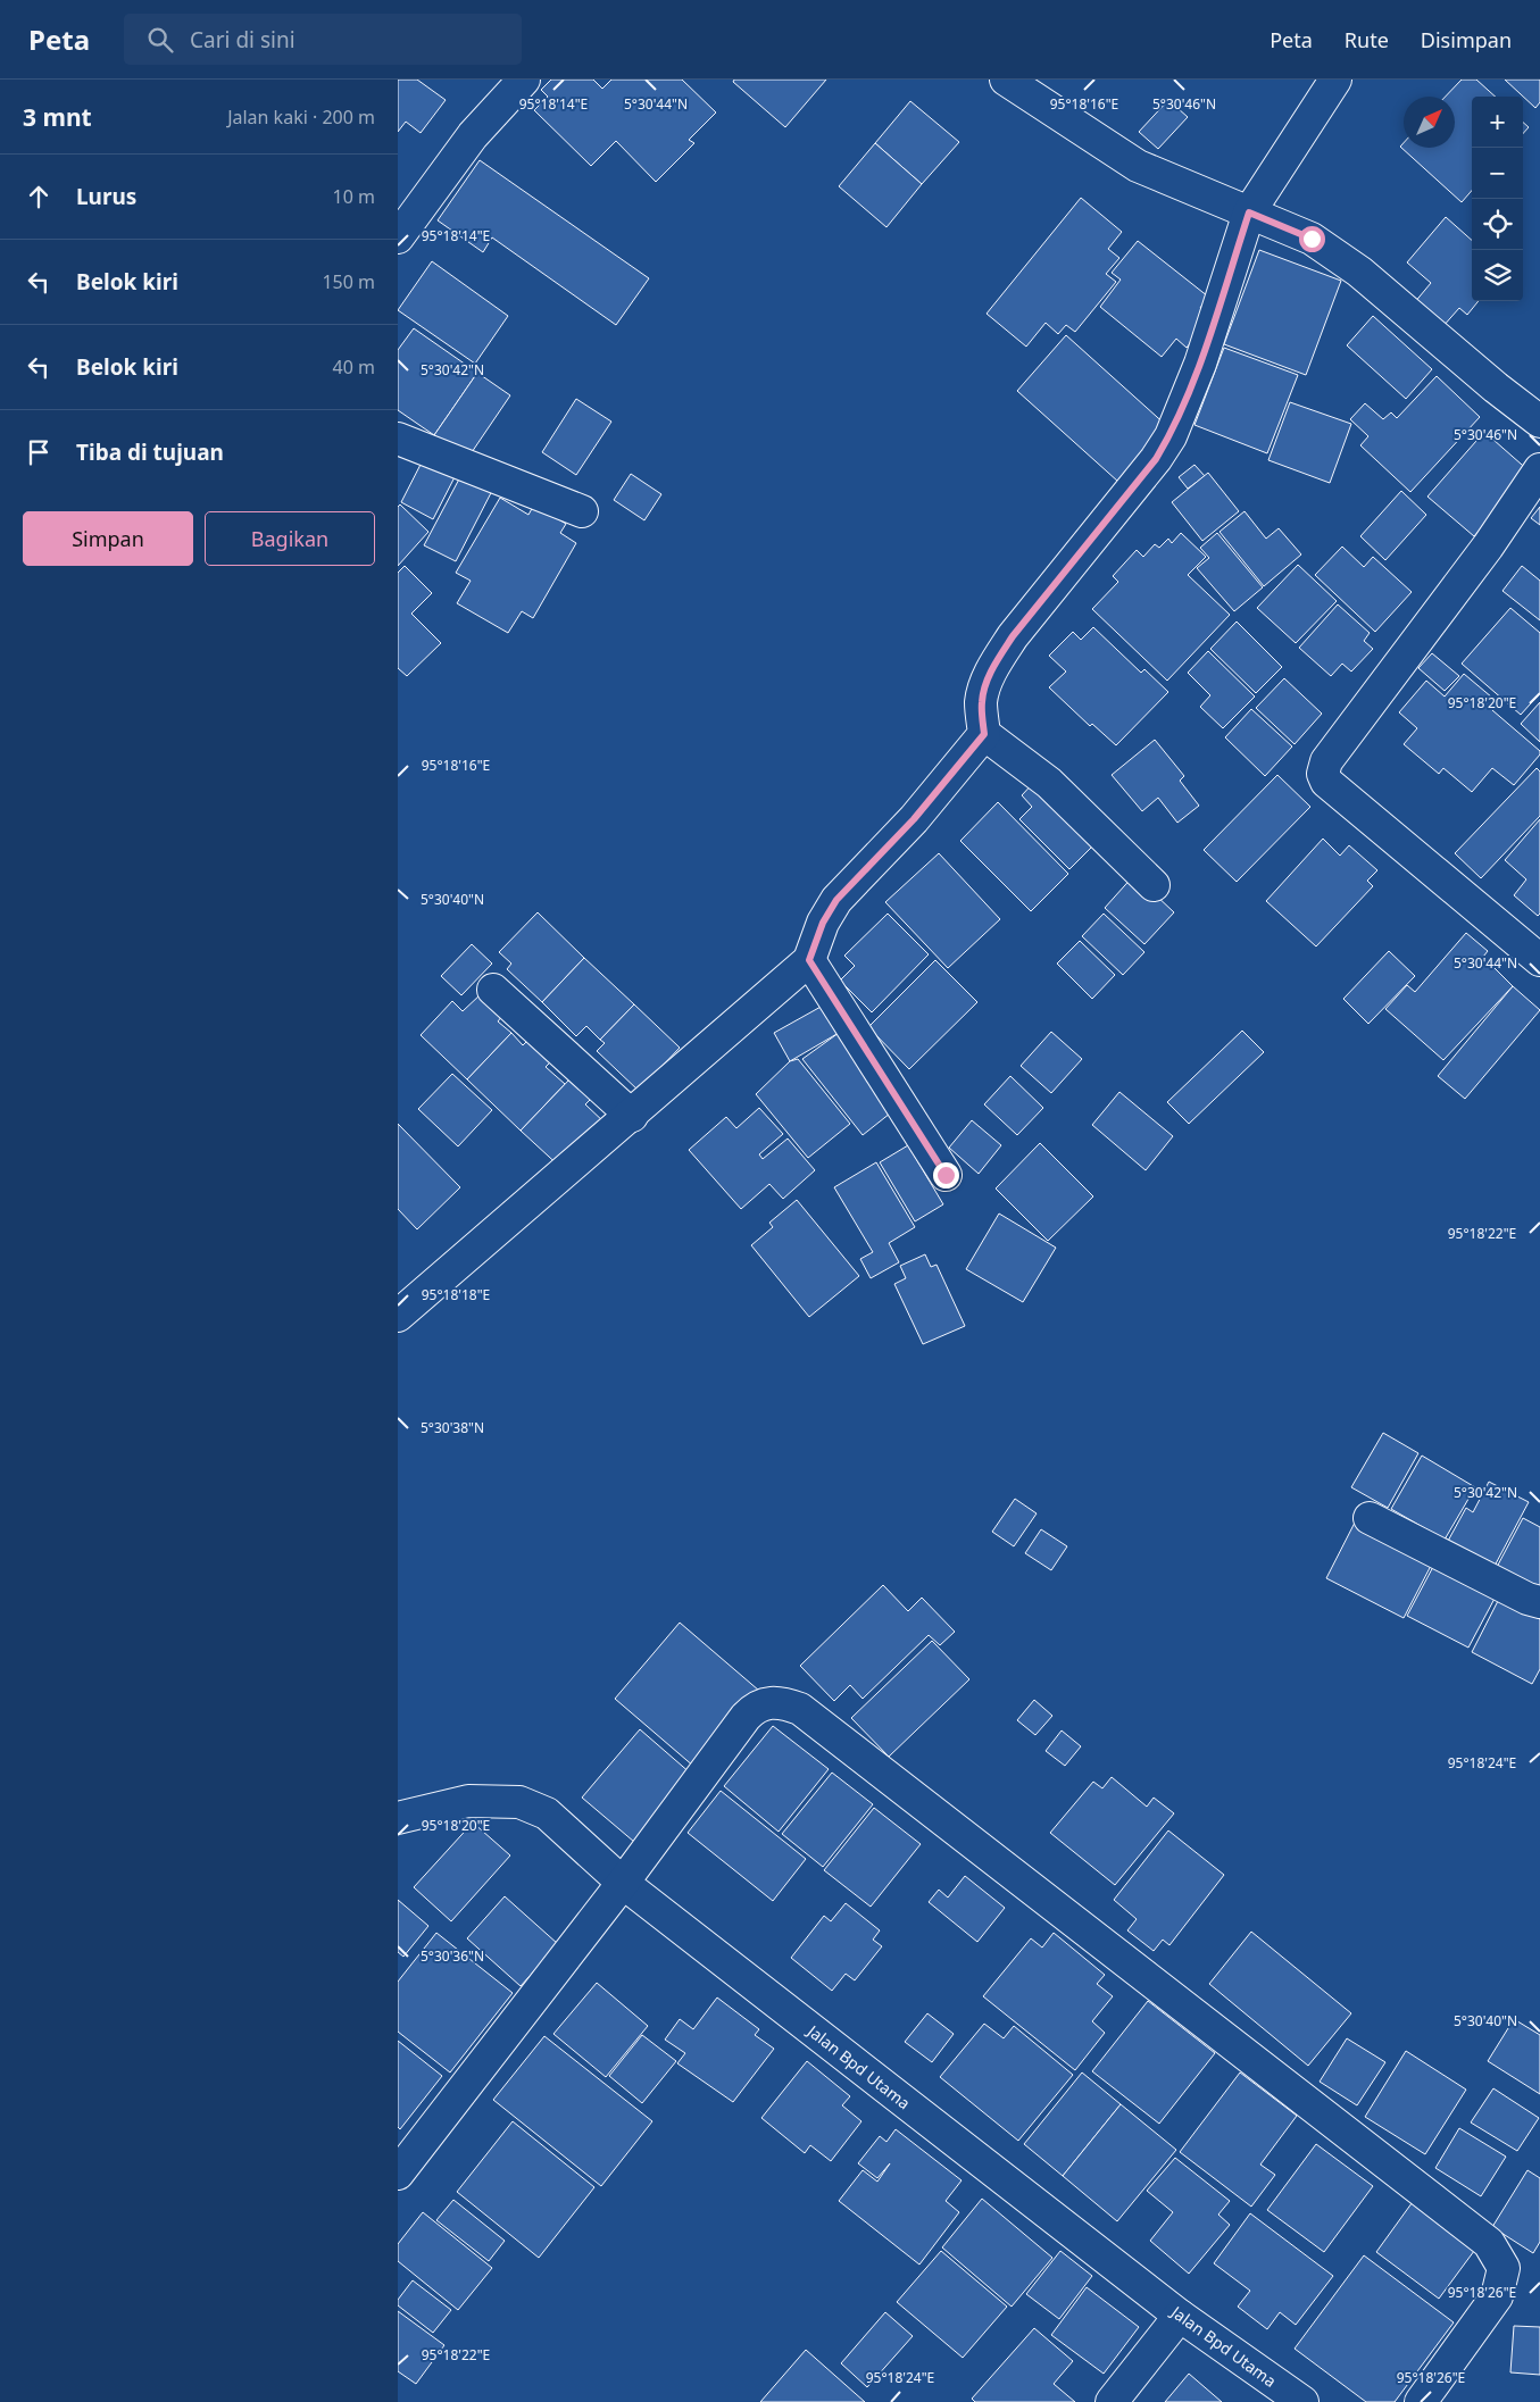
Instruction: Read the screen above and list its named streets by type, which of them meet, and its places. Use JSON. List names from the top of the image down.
{
  "streets": {
    "street": ["Jalan Bpd Utama"]
  },
  "north": "top right",
  "page": {
    "header": "Peta",
    "search": "Cari di sini",
    "nav": ["Peta", "Rute", "Disimpan"],
    "heading": ["3 mnt", "Jalan kaki · 200 m"],
    "map_buttons": ["+", "−"],
    "list": [
      ["Lurus", "10 m"],
      ["Belok kiri", "150 m"],
      ["Belok kiri", "40 m"],
      "Tiba di tujuan"
    ],
    "buttons": ["Simpan", "Bagikan"]
  },
  "coordinates": [
    "95°18'14\"E",
    "5°30'44\"N",
    "95°18'16\"E",
    "5°30'46\"N",
    "5°30'42\"N",
    "95°18'20\"E",
    "5°30'40\"N",
    "95°18'22\"E",
    "95°18'18\"E",
    "5°30'38\"N",
    "95°18'24\"E",
    "5°30'36\"N",
    "95°18'26\"E"
  ]
}
